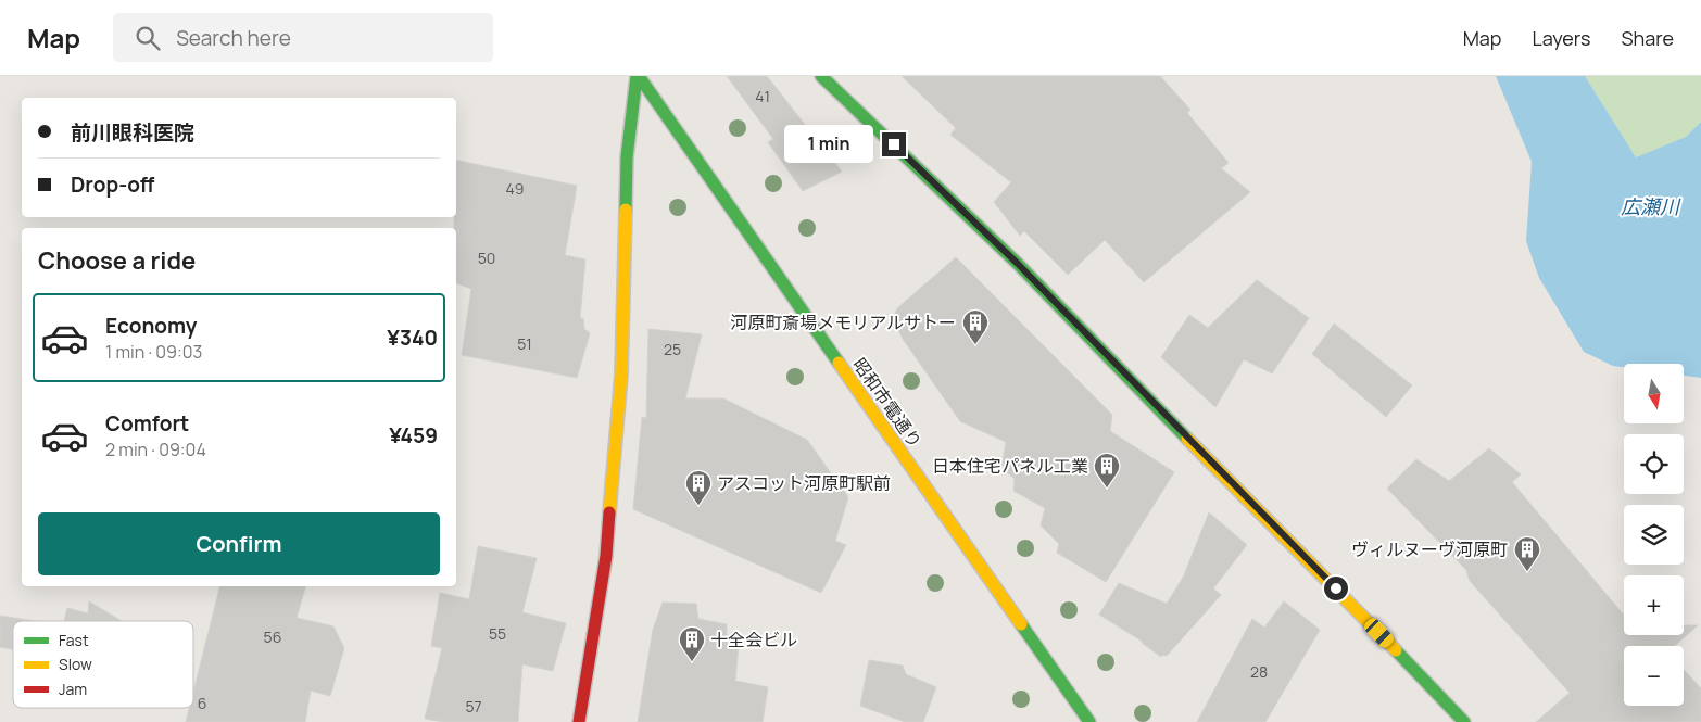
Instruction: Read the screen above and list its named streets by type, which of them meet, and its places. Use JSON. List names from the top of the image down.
{
  "streets": {
    "street": ["昭和市電通り"]
  },
  "water": ["広瀬川"],
  "places": {
    "building": [
      "河原町斎場メモリアルサトー",
      "日本住宅パネル工業",
      "アスコット河原町駅前",
      "ヴィルヌーヴ河原町",
      "十全会ビル"
    ]
  },
  "house_numbers": [
    "41",
    "49",
    "50",
    "51",
    "25",
    "55",
    "56",
    "28",
    "6",
    "57"
  ],
  "legend": ["Fast", "Slow", "Jam"],
  "north": "bottom",
  "page": {
    "header": "Map",
    "search": "Search here",
    "nav": ["Map", "Layers", "Share"],
    "banner": ["前川眼科医院", "Drop-off"],
    "bubble": "1 min",
    "heading": "Choose a ride",
    "list": [
      {
        "name": "Economy",
        "note": "1 min · 09:03",
        "value": "¥340"
      },
      {
        "name": "Comfort",
        "note": "2 min · 09:04",
        "value": "¥459"
      }
    ],
    "map_buttons": ["+", "−"],
    "buttons": "Confirm"
  }
}
